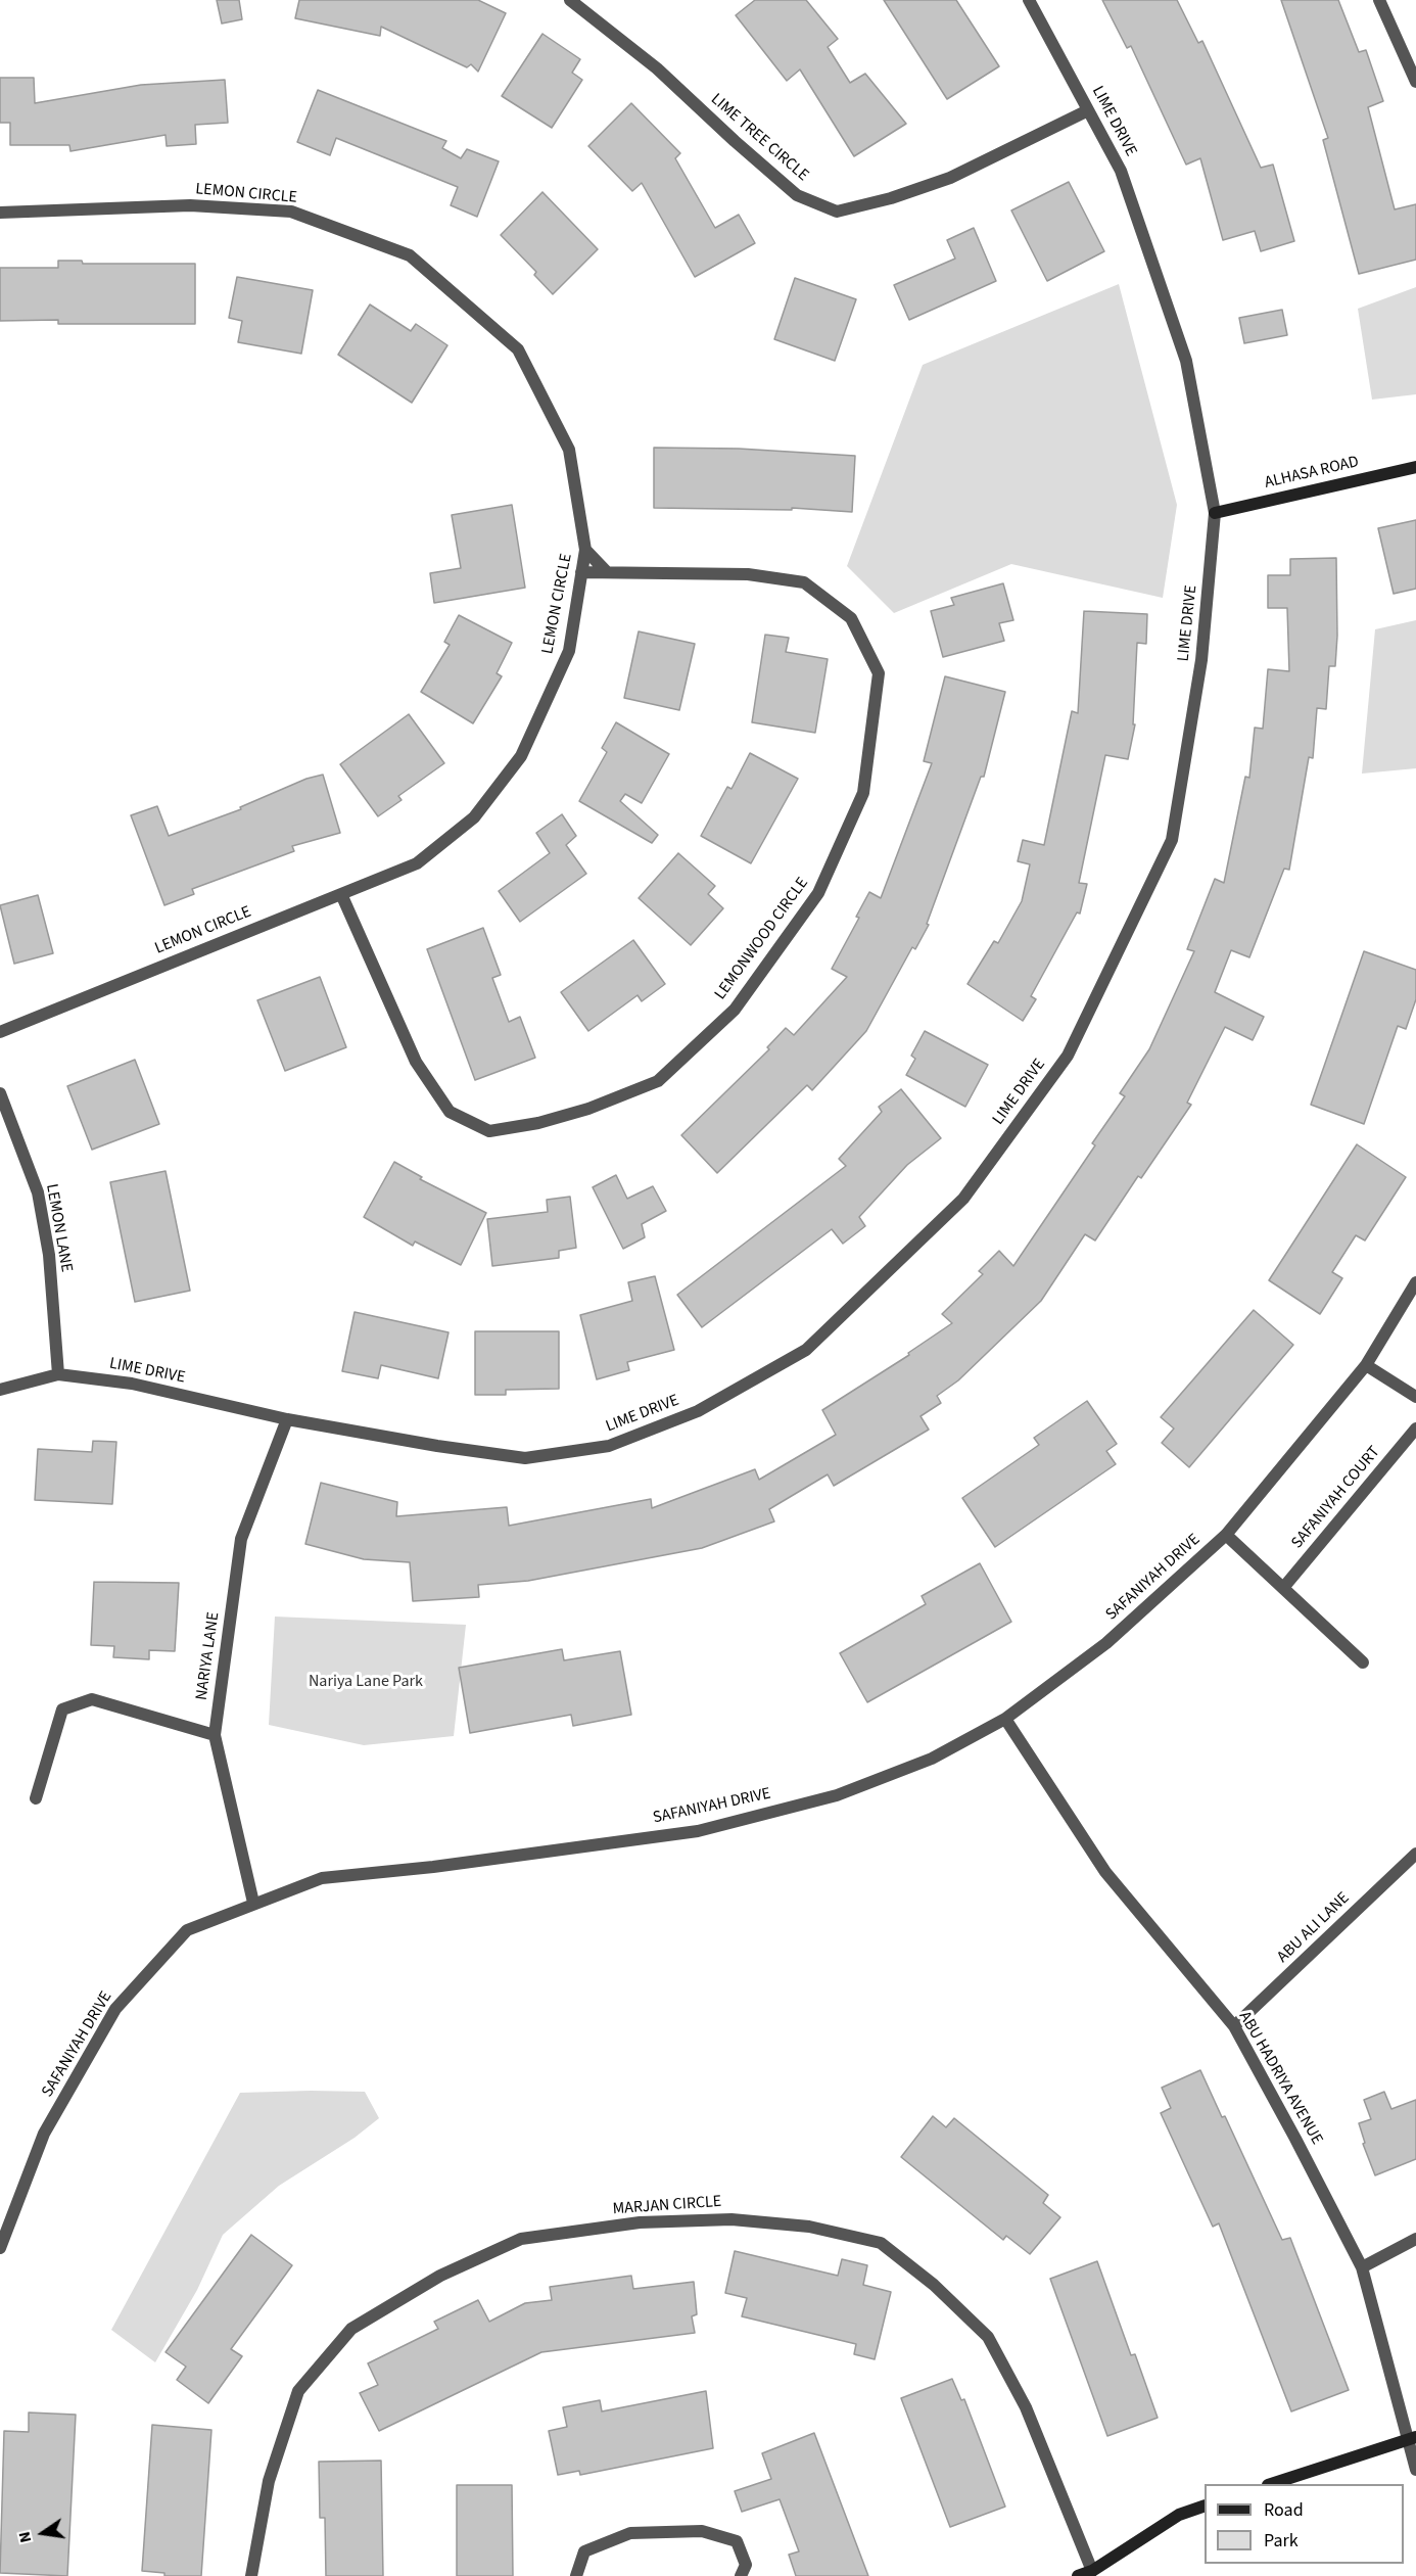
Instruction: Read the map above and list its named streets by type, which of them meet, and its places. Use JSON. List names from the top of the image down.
{
  "streets": {
    "main road": ["ALHASA ROAD"],
    "street": [
      "LIME DRIVE",
      "LIME TREE CIRCLE",
      "LEMON CIRCLE",
      "LEMONWOOD CIRCLE",
      "LEMON LANE",
      "SAFANIYAH COURT",
      "SAFANIYAH DRIVE",
      "NARIYA LANE",
      "ABU ALI LANE",
      "ABU HADRIYA AVENUE",
      "MARJAN CIRCLE"
    ]
  },
  "crossings": [
    ["LIME DRIVE", "LIME TREE CIRCLE"],
    ["LIME DRIVE", "ALHASA ROAD"],
    ["LIME DRIVE", "LEMON LANE"],
    ["LIME DRIVE", "NARIYA LANE"],
    ["LEMON CIRCLE", "LEMONWOOD CIRCLE"],
    ["SAFANIYAH DRIVE", "NARIYA LANE"],
    ["SAFANIYAH DRIVE", "ABU HADRIYA AVENUE"],
    ["ABU ALI LANE", "ABU HADRIYA AVENUE"]
  ],
  "parks": ["Nariya Lane Park"],
  "legend": ["Road", "Park"],
  "north": "left"
}
